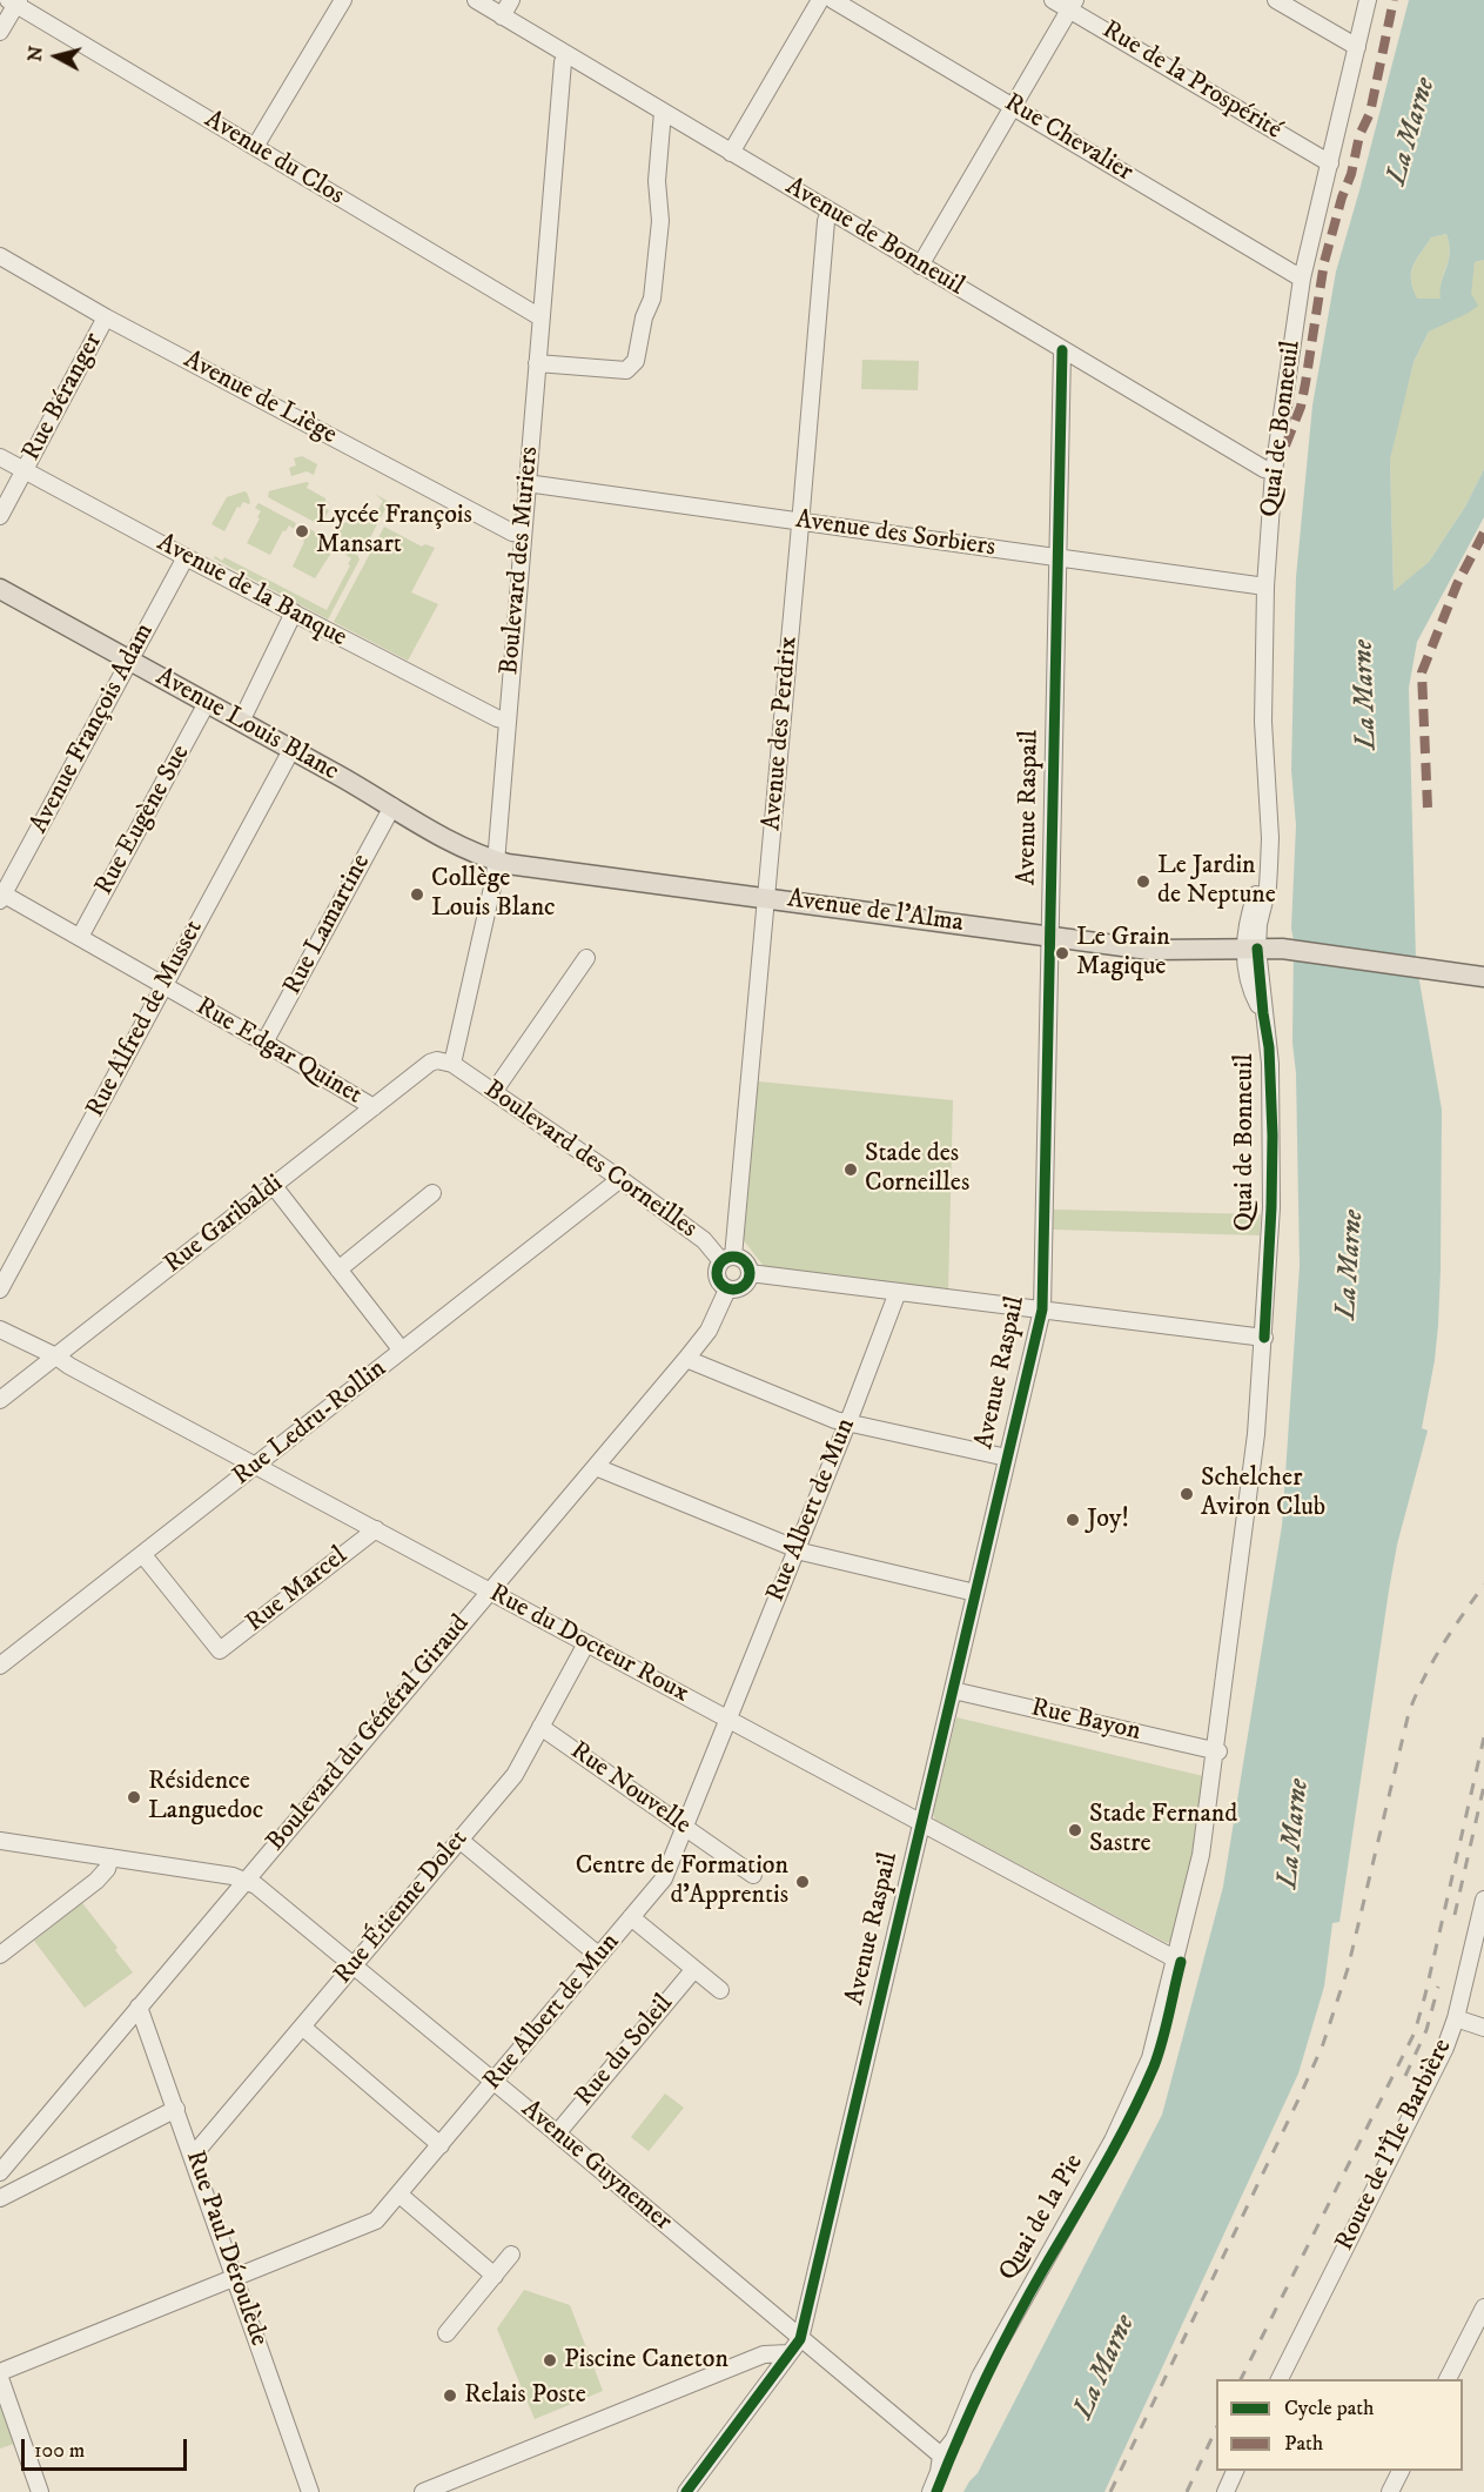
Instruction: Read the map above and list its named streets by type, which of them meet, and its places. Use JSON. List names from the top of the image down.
{
  "streets": {
    "main road": ["Avenue Louis Blanc", "Avenue de l'Alma"],
    "street": [
      "Rue de la Prospérité",
      "Rue Chevalier",
      "Avenue du Clos",
      "Avenue de Bonneuil",
      "Rue Béranger",
      "Avenue de Liège",
      "Quai de Bonneuil",
      "Avenue des Sorbiers",
      "Boulevard des Muriers",
      "Avenue de la Banque",
      "Avenue François Adam",
      "Avenue des Perdrix",
      "Avenue Raspail",
      "Rue Eugène Sue",
      "Rue Lamartine",
      "Rue Alfred de Musset",
      "Rue Edgar Quinet",
      "Boulevard des Corneilles",
      "Rue Garibaldi",
      "Rue Ledru-Rollin",
      "Rue Albert de Mun",
      "Rue Marcel",
      "Rue du Docteur Roux",
      "Rue Bayon",
      "Boulevard du Général Giraud",
      "Rue Nouvelle",
      "Rue Étienne Dolet",
      "Rue du Soleil",
      "Route de l'Île Barbière",
      "Avenue Guynemer",
      "Quai de la Pie",
      "Rue Paul Déroulède"
    ]
  },
  "crossings": [
    ["Rue de la Prospérité", "Quai de Bonneuil"],
    ["Rue Chevalier", "Quai de Bonneuil"],
    ["Avenue du Clos", "Boulevard des Muriers"],
    ["Avenue de Bonneuil", "Quai de Bonneuil"],
    ["Avenue de Bonneuil", "Boulevard des Muriers"],
    ["Avenue de Bonneuil", "Avenue des Perdrix"],
    ["Avenue de Bonneuil", "Avenue Raspail"],
    ["Rue Béranger", "Avenue de Liège"],
    ["Rue Béranger", "Avenue de la Banque"],
    ["Avenue de Liège", "Boulevard des Muriers"],
    ["Quai de Bonneuil", "Avenue des Sorbiers"],
    ["Quai de Bonneuil", "Avenue de l'Alma"],
    ["Quai de Bonneuil", "Rue du Docteur Roux"],
    ["Quai de Bonneuil", "Rue Bayon"],
    ["Quai de Bonneuil", "Quai de la Pie"],
    ["Avenue des Sorbiers", "Boulevard des Muriers"],
    ["Avenue des Sorbiers", "Avenue des Perdrix"],
    ["Avenue des Sorbiers", "Avenue Raspail"],
    ["Boulevard des Muriers", "Avenue de la Banque"],
    ["Boulevard des Muriers", "Avenue Louis Blanc"],
    ["Boulevard des Muriers", "Avenue de l'Alma"],
    ["Boulevard des Muriers", "Boulevard des Corneilles"],
    ["Boulevard des Muriers", "Rue Garibaldi"],
    ["Avenue de la Banque", "Avenue François Adam"],
    ["Avenue Louis Blanc", "Avenue François Adam"],
    ["Avenue Louis Blanc", "Rue Eugène Sue"],
    ["Avenue Louis Blanc", "Avenue de l'Alma"],
    ["Avenue Louis Blanc", "Rue Lamartine"],
    ["Avenue Louis Blanc", "Rue Alfred de Musset"],
    ["Avenue François Adam", "Rue Edgar Quinet"],
    ["Avenue des Perdrix", "Avenue de l'Alma"],
    ["Avenue des Perdrix", "Boulevard des Corneilles"],
    ["Avenue des Perdrix", "Boulevard du Général Giraud"],
    ["Avenue Raspail", "Avenue de l'Alma"],
    ["Avenue Raspail", "Rue du Docteur Roux"],
    ["Avenue Raspail", "Rue Bayon"],
    ["Avenue Raspail", "Avenue Guynemer"],
    ["Rue Eugène Sue", "Rue Edgar Quinet"],
    ["Rue Lamartine", "Rue Edgar Quinet"],
    ["Rue Alfred de Musset", "Rue Edgar Quinet"],
    ["Rue Edgar Quinet", "Rue Garibaldi"],
    ["Boulevard des Corneilles", "Rue Garibaldi"],
    ["Boulevard des Corneilles", "Rue Ledru-Rollin"],
    ["Boulevard des Corneilles", "Boulevard du Général Giraud"],
    ["Rue Garibaldi", "Rue du Docteur Roux"],
    ["Rue Ledru-Rollin", "Rue Marcel"],
    ["Rue Ledru-Rollin", "Rue du Docteur Roux"],
    ["Rue Albert de Mun", "Rue du Docteur Roux"],
    ["Rue Albert de Mun", "Rue Nouvelle"],
    ["Rue Albert de Mun", "Avenue Guynemer"],
    ["Rue Albert de Mun", "Rue Paul Déroulède"],
    ["Rue Marcel", "Rue du Docteur Roux"],
    ["Rue du Docteur Roux", "Boulevard du Général Giraud"],
    ["Rue du Docteur Roux", "Rue Étienne Dolet"],
    ["Rue du Docteur Roux", "Quai de la Pie"],
    ["Boulevard du Général Giraud", "Avenue Guynemer"],
    ["Boulevard du Général Giraud", "Rue Paul Déroulède"],
    ["Rue Nouvelle", "Rue Étienne Dolet"],
    ["Rue Étienne Dolet", "Avenue Guynemer"],
    ["Rue Étienne Dolet", "Rue Paul Déroulède"],
    ["Rue du Soleil", "Avenue Guynemer"],
    ["Avenue Guynemer", "Quai de la Pie"]
  ],
  "water": ["La Marne"],
  "places": [
    "Lycée François Mansart",
    "Le Jardin de Neptune",
    "Collège Louis Blanc",
    "Le Grain Magique",
    "Stade des Corneilles",
    "Schelcher Aviron Club",
    "Joy!",
    "Résidence Languedoc",
    "Stade Fernand Sastre",
    "Centre de Formation d'Apprentis",
    "Piscine Caneton",
    "Relais Poste"
  ],
  "legend": ["Cycle path", "Path"],
  "scale_bar": "100 m",
  "north": "left"
}
